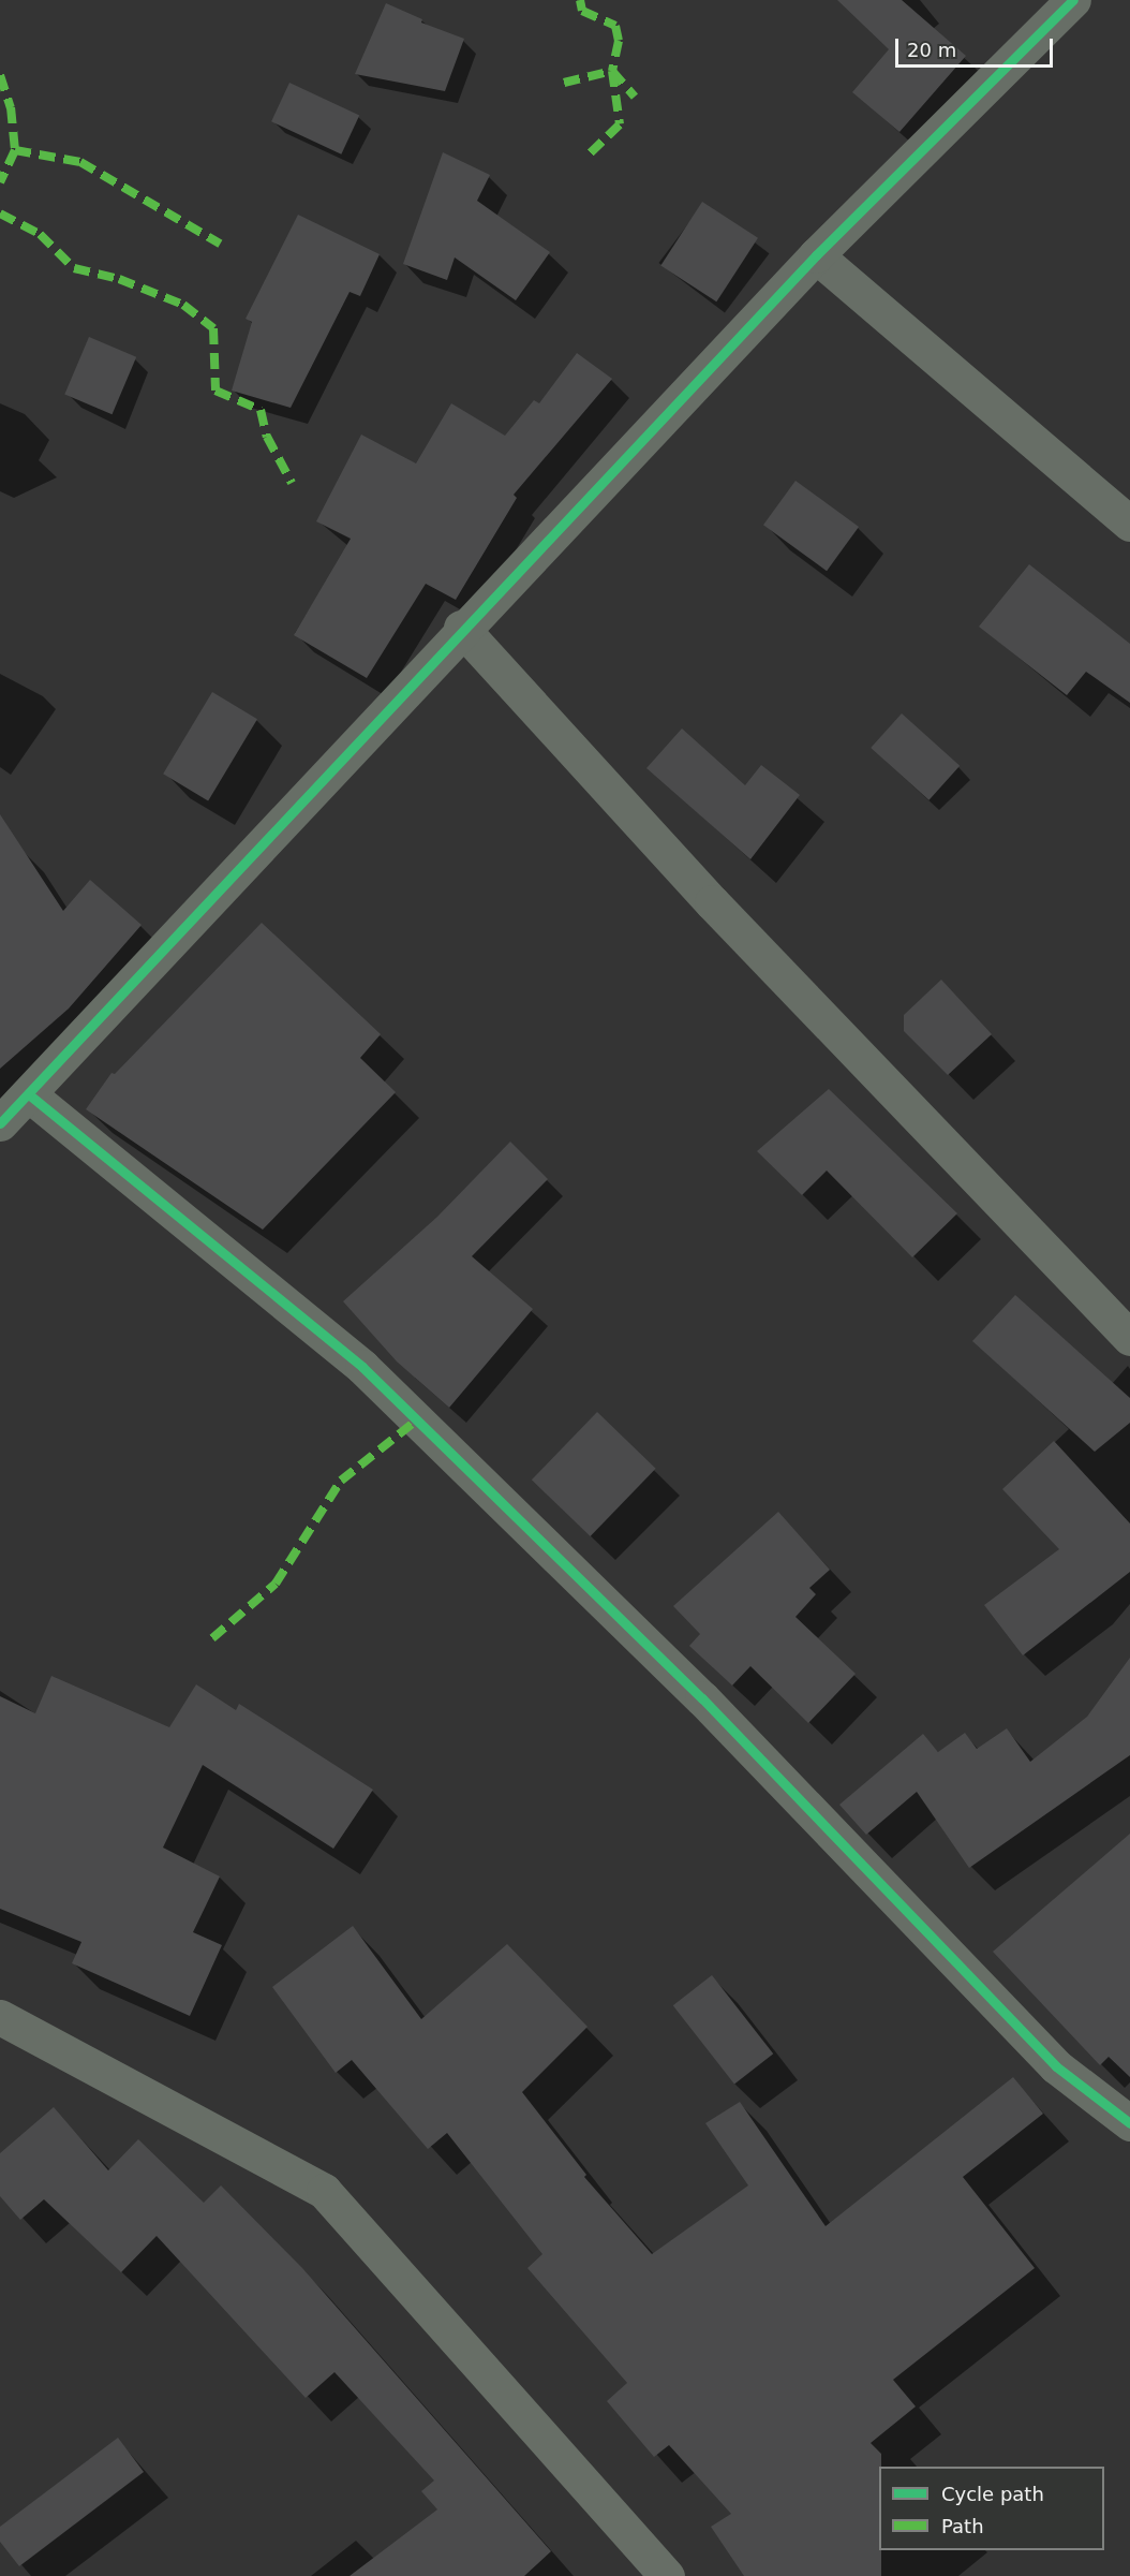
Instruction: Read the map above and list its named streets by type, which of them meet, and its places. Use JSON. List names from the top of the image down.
{
  "legend": ["Cycle path", "Path"],
  "scale_bar": "20 m"
}
